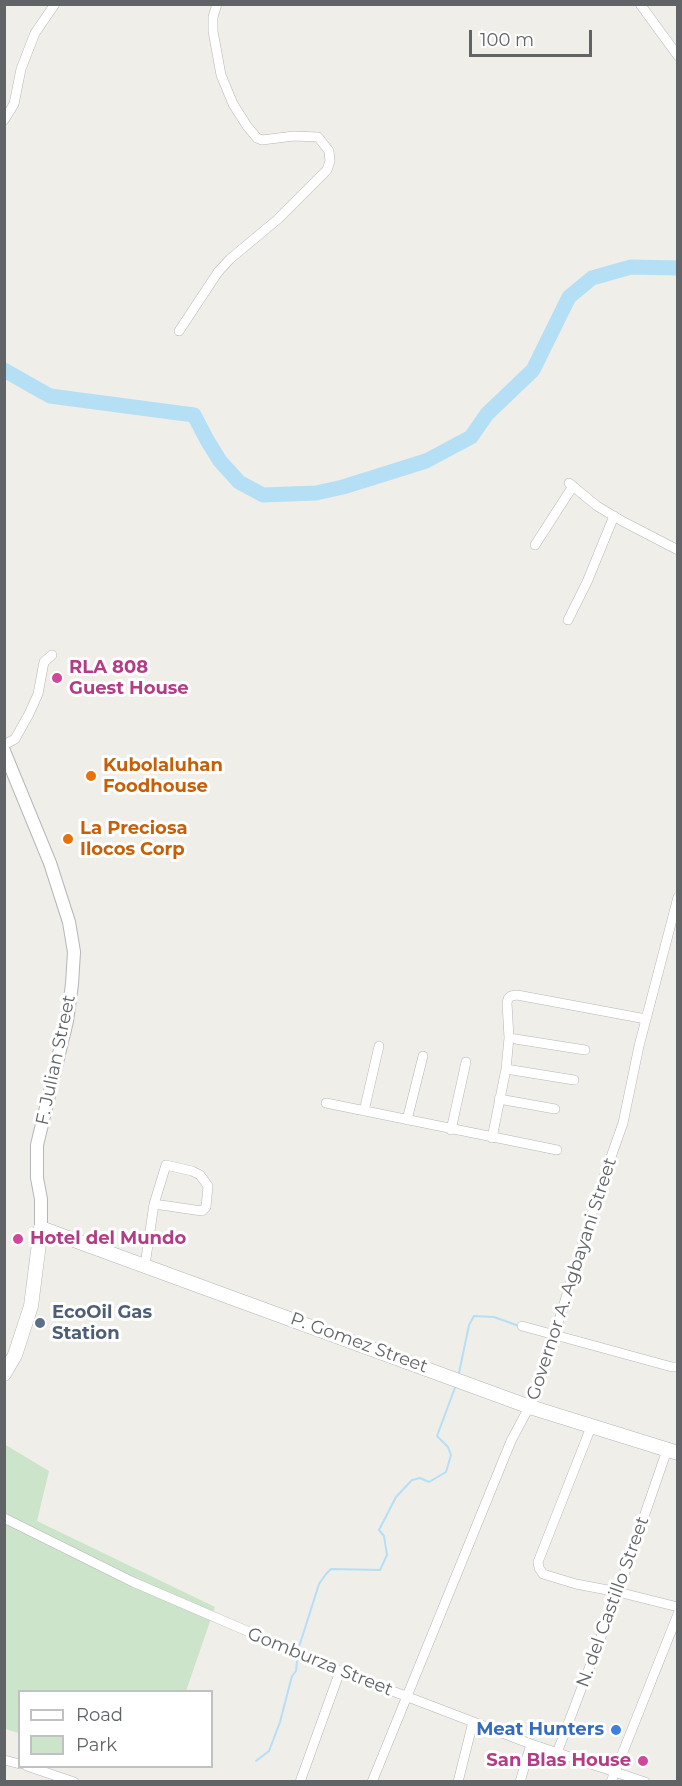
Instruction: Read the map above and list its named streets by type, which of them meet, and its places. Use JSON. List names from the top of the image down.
{
  "streets": {
    "main road": ["F. Julian Street", "P. Gomez Street"],
    "street": ["Governor A. Agbayani Street", "N. del Castillo Street", "Gomburza Street"]
  },
  "crossings": [
    ["F. Julian Street", "P. Gomez Street"],
    ["Governor A. Agbayani Street", "P. Gomez Street"],
    ["Governor A. Agbayani Street", "Gomburza Street"],
    ["P. Gomez Street", "N. del Castillo Street"],
    ["N. del Castillo Street", "Gomburza Street"]
  ],
  "places": [
    "RLA 808 Guest House",
    "Kubolaluhan Foodhouse",
    "La Preciosa Ilocos Corp",
    "Hotel del Mundo",
    "EcoOil Gas Station",
    "Meat Hunters",
    "San Blas House"
  ],
  "legend": ["Road", "Park"],
  "scale_bar": "100 m"
}
